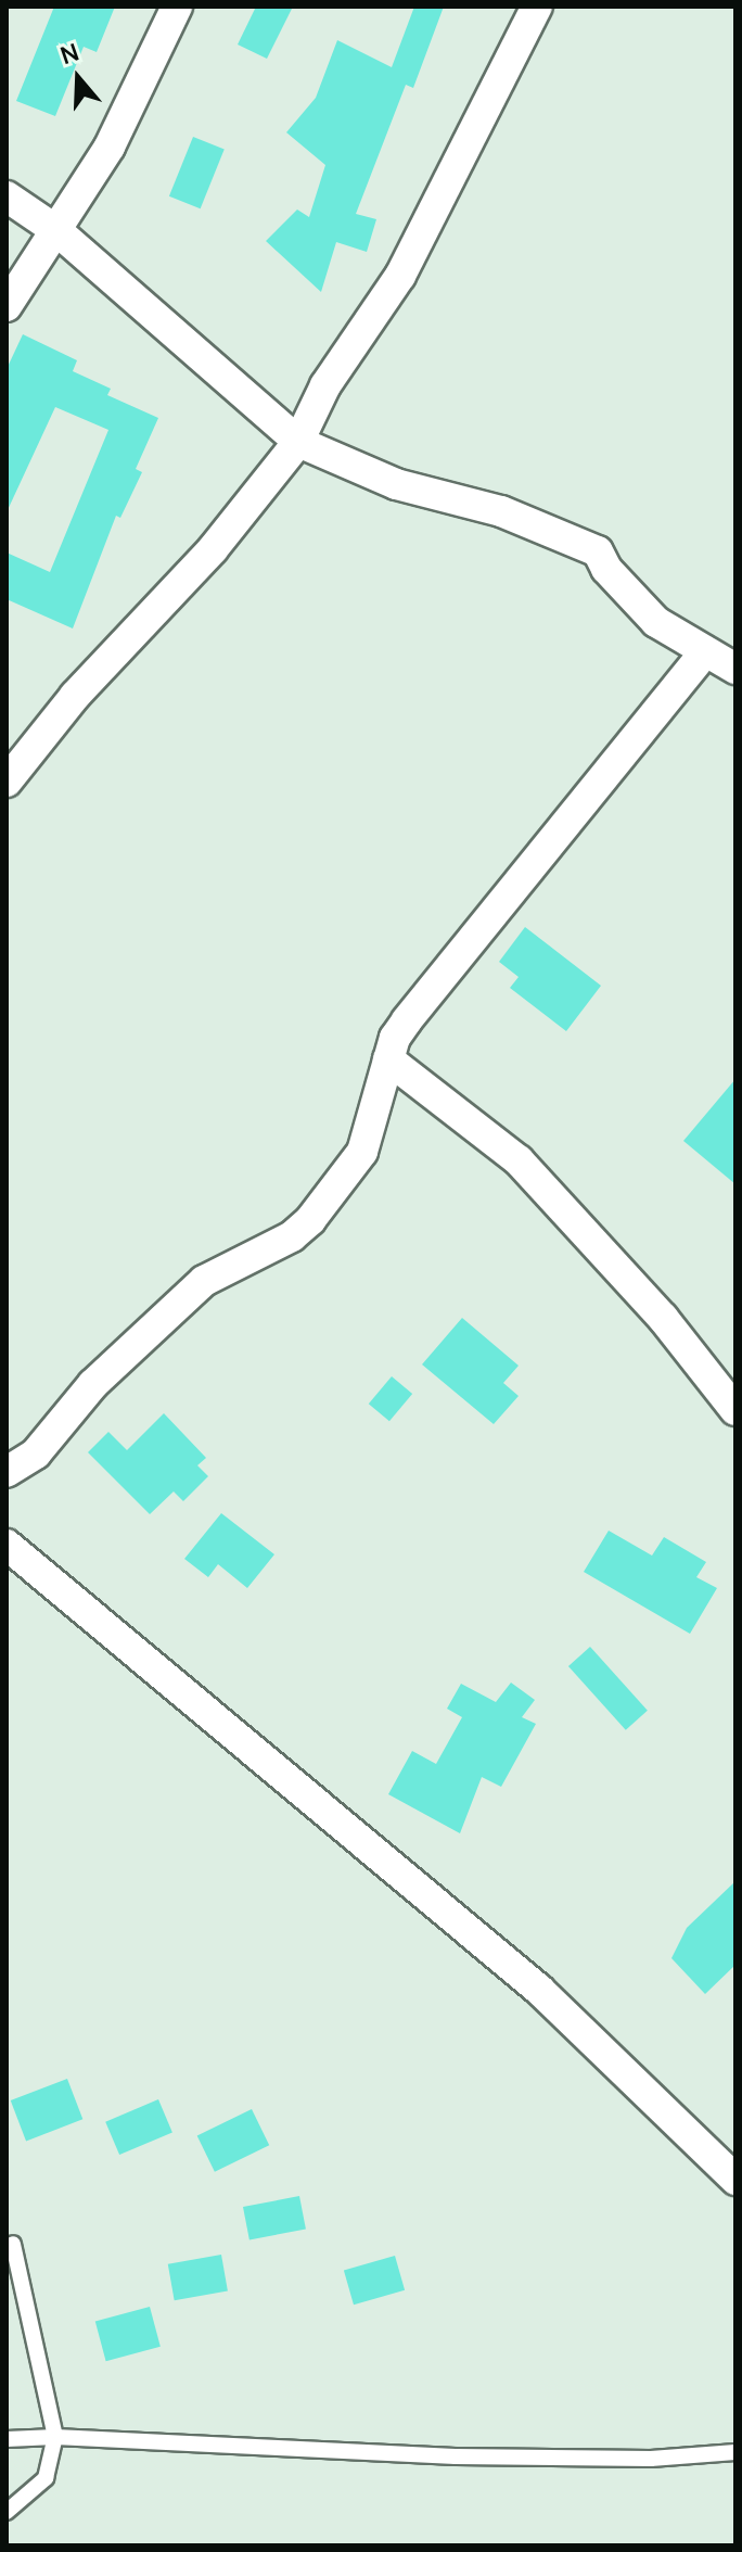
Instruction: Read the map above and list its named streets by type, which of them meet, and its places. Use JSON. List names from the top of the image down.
{
  "north": "top"
}
